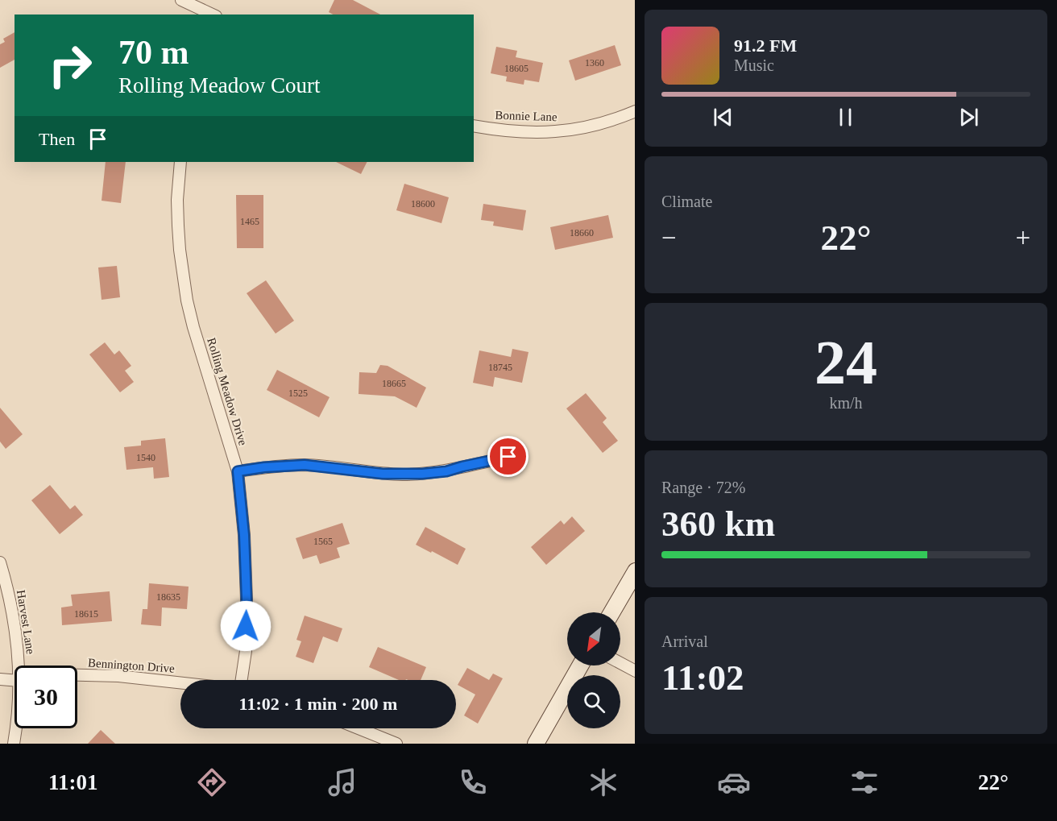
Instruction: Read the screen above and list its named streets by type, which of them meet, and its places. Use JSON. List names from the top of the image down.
{
  "streets": {
    "street": [
      "Bonnie Lane",
      "Rolling Meadow Drive",
      "Harvest Lane",
      "Bennington Drive"
    ]
  },
  "house_numbers": [
    "1360",
    "18605",
    "18600",
    "1465",
    "18660",
    "18745",
    "18665",
    "1525",
    "1540",
    "1565",
    "18635",
    "18615"
  ],
  "north": "bottom left",
  "page": {
    "turn": ["70 m", "Rolling Meadow Court"],
    "song": ["91.2 FM", "Music"],
    "then": "Then",
    "tile": [
      "Climate",
      ["24", "km/h"],
      ["Range · 72%", "360 km"],
      ["Arrival", "11:02"]
    ],
    "heat": ["−", "22°", "+"],
    "limit": "30",
    "trip": "11:02 · 1 min · 200 m",
    "tabs": ["11:01", "22°"]
  }
}
